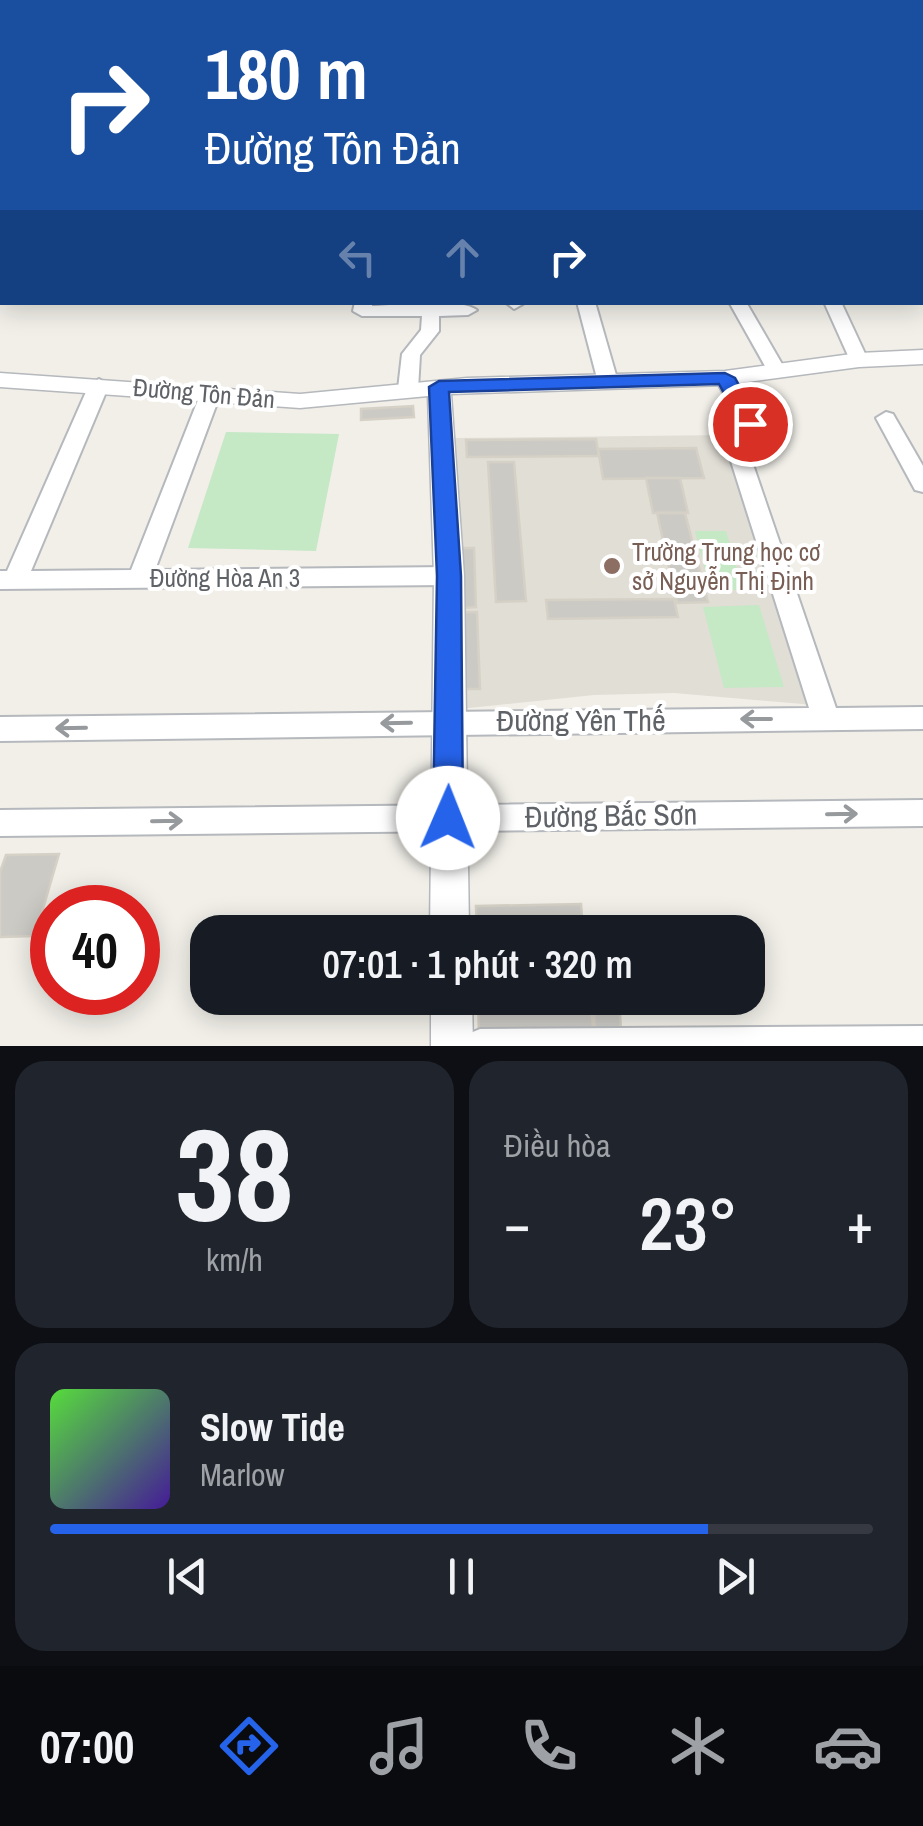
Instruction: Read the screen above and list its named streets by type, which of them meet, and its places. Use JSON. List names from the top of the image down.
{
  "streets": {
    "street": [
      "Đường Tôn Đản",
      "Đường Hòa An 3",
      "Đường Yên Thế",
      "Đường Bắc Sơn"
    ]
  },
  "one_way": ["Đường Yên Thế", "Đường Bắc Sơn"],
  "places": ["Trường Trung học cơ sở Nguyễn Thị Định"],
  "page": {
    "turn": ["180 m", "Đường Tôn Đản"],
    "limit": "40",
    "trip": "07:01 · 1 phút · 320 m",
    "tile": [
      ["38", "km/h"],
      "Điều hòa"
    ],
    "heat": ["−", "23°", "+"],
    "song": ["Slow Tide", "Marlow"],
    "tabs": "07:00"
  }
}
